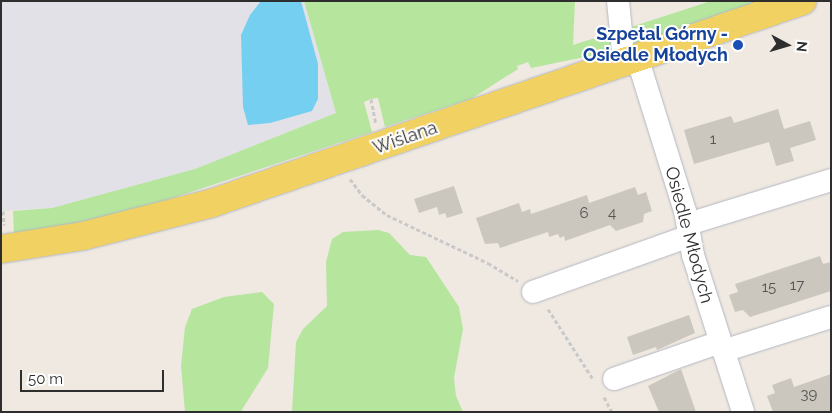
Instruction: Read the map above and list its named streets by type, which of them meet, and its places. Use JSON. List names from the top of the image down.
{
  "streets": {
    "main road": ["Wiślana"],
    "lane": ["Osiedle Młodych"]
  },
  "crossings": [
    ["Wiślana", "Osiedle Młodych"]
  ],
  "places": ["Szpetal Górny - Osiedle Młodych"],
  "house_numbers": [
    "1",
    "6",
    "4",
    "17",
    "15",
    "39"
  ],
  "scale_bar": "50 m",
  "north": "right"
}
